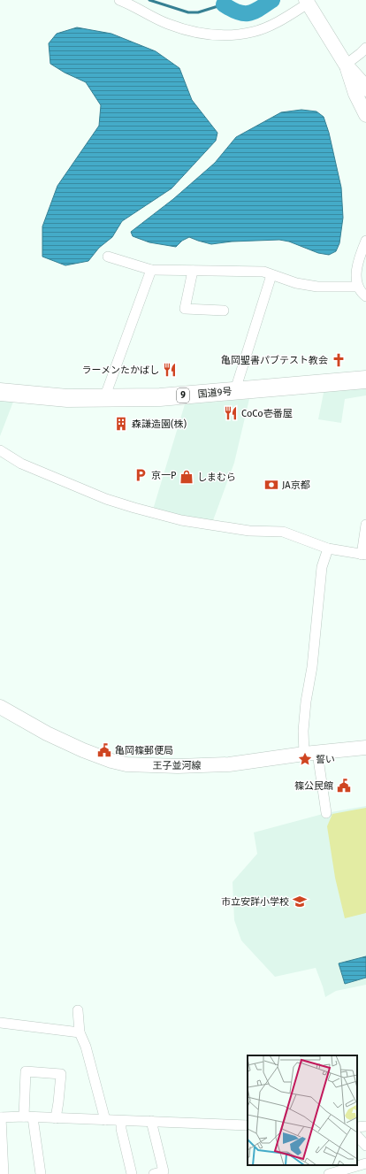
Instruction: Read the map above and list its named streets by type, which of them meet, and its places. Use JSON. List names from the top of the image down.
{
  "streets": {
    "highway": ["国道9号", "9"],
    "main road": ["王子並河線"]
  },
  "places": {
    "church": ["亀岡聖書パブテスト教会"],
    "restaurant": ["ラーメンたかばし", "CoCo壱番屋"],
    "building": ["森謙造園(株)"],
    "parking": ["京一P"],
    "shop": ["しまむら"],
    "bank": ["JA京都"],
    "public building": ["亀岡篠郵便局", "篠公民館"],
    "place": ["誓い"],
    "school or university": ["市立安詳小学校"]
  }
}
